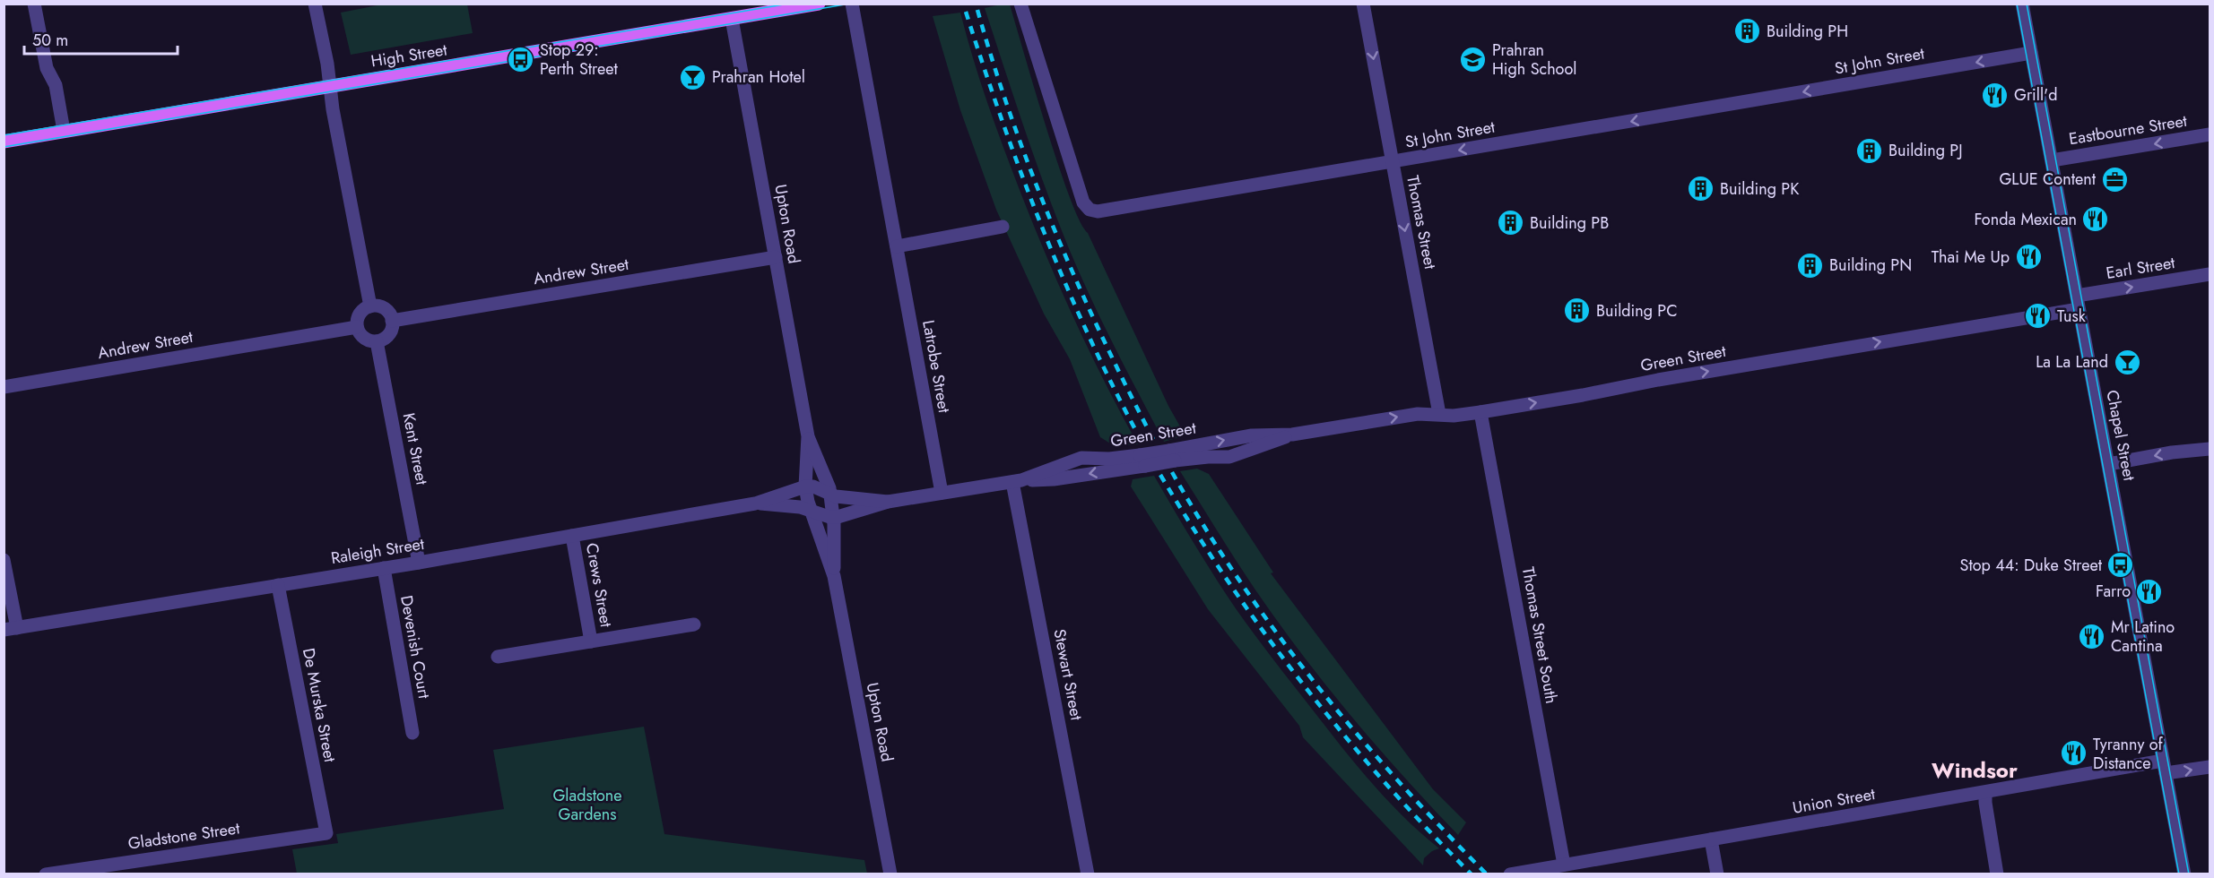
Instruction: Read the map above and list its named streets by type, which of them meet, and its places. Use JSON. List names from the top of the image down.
{
  "streets": {
    "main road": ["High Street"],
    "street": [
      "St John Street",
      "Eastbourne Street",
      "Thomas Street",
      "Upton Road",
      "Earl Street",
      "Andrew Street",
      "Green Street",
      "Latrobe Street",
      "Chapel Street",
      "Kent Street",
      "Raleigh Street",
      "Crews Street",
      "Thomas Street South",
      "Devenish Court",
      "Stewart Street",
      "De Murska Street",
      "Union Street",
      "Gladstone Street"
    ]
  },
  "crossings": [
    ["High Street", "Upton Road"],
    ["St John Street", "Thomas Street"],
    ["St John Street", "Chapel Street"],
    ["Eastbourne Street", "Chapel Street"],
    ["Thomas Street", "Green Street"],
    ["Upton Road", "Andrew Street"],
    ["Upton Road", "Green Street"],
    ["Upton Road", "Raleigh Street"],
    ["Earl Street", "Green Street"],
    ["Earl Street", "Chapel Street"],
    ["Andrew Street", "Kent Street"],
    ["Green Street", "Latrobe Street"],
    ["Green Street", "Chapel Street"],
    ["Green Street", "Thomas Street South"],
    ["Green Street", "Stewart Street"],
    ["Chapel Street", "Union Street"],
    ["Kent Street", "Raleigh Street"],
    ["Raleigh Street", "Crews Street"],
    ["Raleigh Street", "Devenish Court"],
    ["Raleigh Street", "De Murska Street"],
    ["Thomas Street South", "Union Street"],
    ["De Murska Street", "Gladstone Street"]
  ],
  "one_way": [
    "St John Street",
    "Eastbourne Street",
    "Thomas Street",
    "Earl Street",
    "Green Street"
  ],
  "districts": ["Windsor"],
  "parks": ["Gladstone Gardens"],
  "places": {
    "building": [
      "Building PH",
      "Building PJ",
      "Building PK",
      "Building PB",
      "Building PN",
      "Building PC"
    ],
    "bus stop": ["Stop 29: Perth Street", "Stop 44: Duke Street"],
    "school or university": ["Prahran High School"],
    "bar": ["Prahran Hotel", "La La Land"],
    "restaurant": [
      "Grill'd",
      "Fonda Mexican",
      "Thai Me Up",
      "Tusk",
      "Farro",
      "Mr Latino Cantina",
      "Tyranny of Distance"
    ],
    "office": ["GLUE Content"]
  },
  "scale_bar": "50 m"
}
